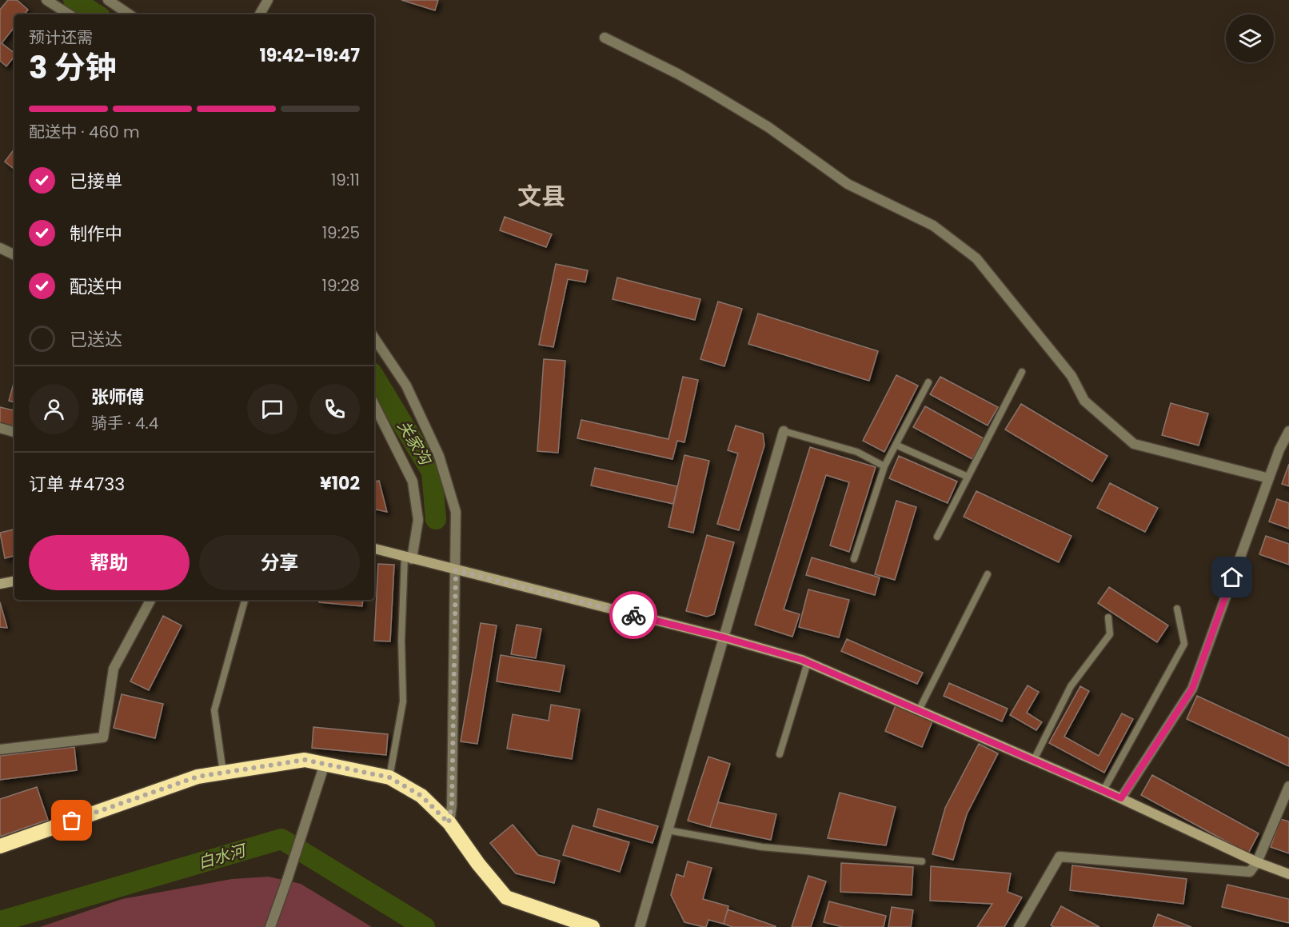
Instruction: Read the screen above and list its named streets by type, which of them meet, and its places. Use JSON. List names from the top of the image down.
{
  "districts": ["文县"],
  "water": ["关家沟", "白水河"],
  "page": {
    "heading": ["3 分钟", "预计还需", "19:42–19:47"],
    "panel": [
      "张师傅",
      "骑手 · 4.4",
      "订单 #4733",
      "¥102"
    ],
    "bar": "配送中 · 460 m",
    "list": [
      ["已接单", "19:11"],
      ["制作中", "19:25"],
      ["配送中", "19:28"],
      "已送达"
    ],
    "buttons": ["帮助", "分享"]
  }
}
